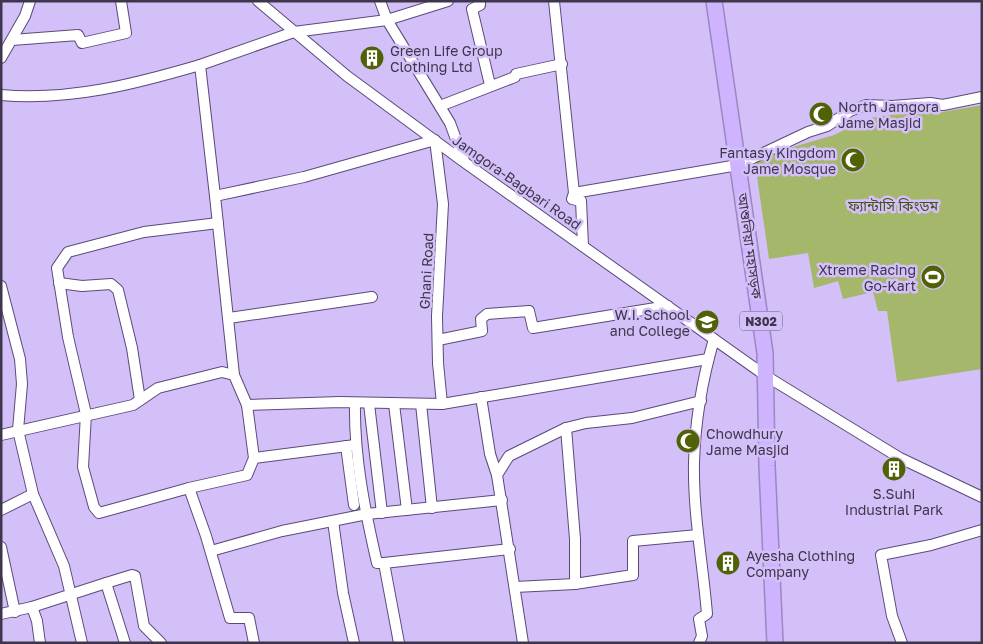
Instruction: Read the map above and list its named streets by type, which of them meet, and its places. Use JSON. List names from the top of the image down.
{
  "streets": {
    "highway": ["আশুলিয়া মহাসড়ক", "N302"],
    "street": ["Jamgora-Bagbari Road", "Ghani Road"]
  },
  "crossings": [
    ["Jamgora-Bagbari Road", "আশুলিয়া মহাসড়ক"],
    ["Jamgora-Bagbari Road", "Ghani Road"]
  ],
  "parks": ["ফ্যান্টাসি কিংডম"],
  "places": {
    "building": ["Green Life Group Clothing Ltd", "S.Suhi Industrial Park", "Ayesha Clothing Company"],
    "mosque": ["North Jamgora Jame Masjid", "Fantasy Kingdom Jame Mosque", "Chowdhury Jame Masjid"],
    "sports": ["Xtreme Racing Go-Kart"],
    "school or university": ["W.I. School and College"]
  }
}
